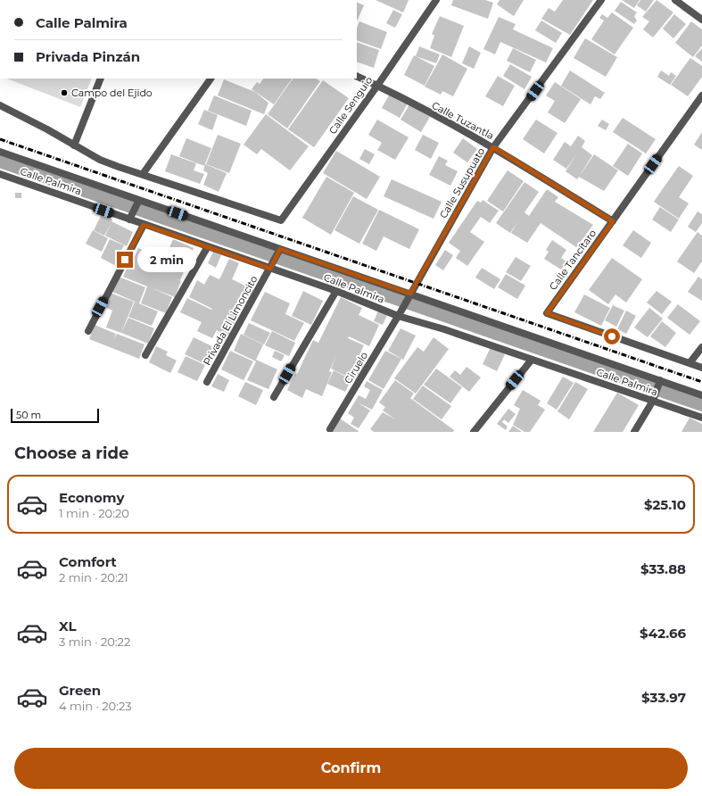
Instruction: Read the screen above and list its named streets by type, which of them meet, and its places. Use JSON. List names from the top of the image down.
{
  "streets": {
    "street": [
      "Calle Senguio",
      "Calle Tuzantla",
      "Calle Palmira",
      "Calle Susupuato",
      "Calle Tancítaro",
      "Privada El Limoncito",
      "Ciruelo"
    ]
  },
  "crossings": [
    ["Calle Senguio", "Calle Tuzantla"],
    ["Calle Tuzantla", "Calle Susupuato"],
    ["Calle Tuzantla", "Calle Tancítaro"],
    ["Calle Palmira", "Calle Susupuato"],
    ["Calle Palmira", "Privada El Limoncito"],
    ["Calle Palmira", "Ciruelo"],
    ["Calle Susupuato", "Ciruelo"]
  ],
  "places": ["Campo del Ejido"],
  "scale_bar": "50 m",
  "page": {
    "banner": ["Calle Palmira", "Privada Pinzán"],
    "bubble": "2 min",
    "scale": "50 m",
    "heading": "Choose a ride",
    "list": [
      {
        "name": "Economy",
        "note": "1 min · 20:20",
        "value": "$25.10"
      },
      {
        "name": "Comfort",
        "note": "2 min · 20:21",
        "value": "$33.88"
      },
      {
        "name": "XL",
        "note": "3 min · 20:22",
        "value": "$42.66"
      },
      {
        "name": "Green",
        "note": "4 min · 20:23",
        "value": "$33.97"
      }
    ],
    "buttons": "Confirm"
  }
}
